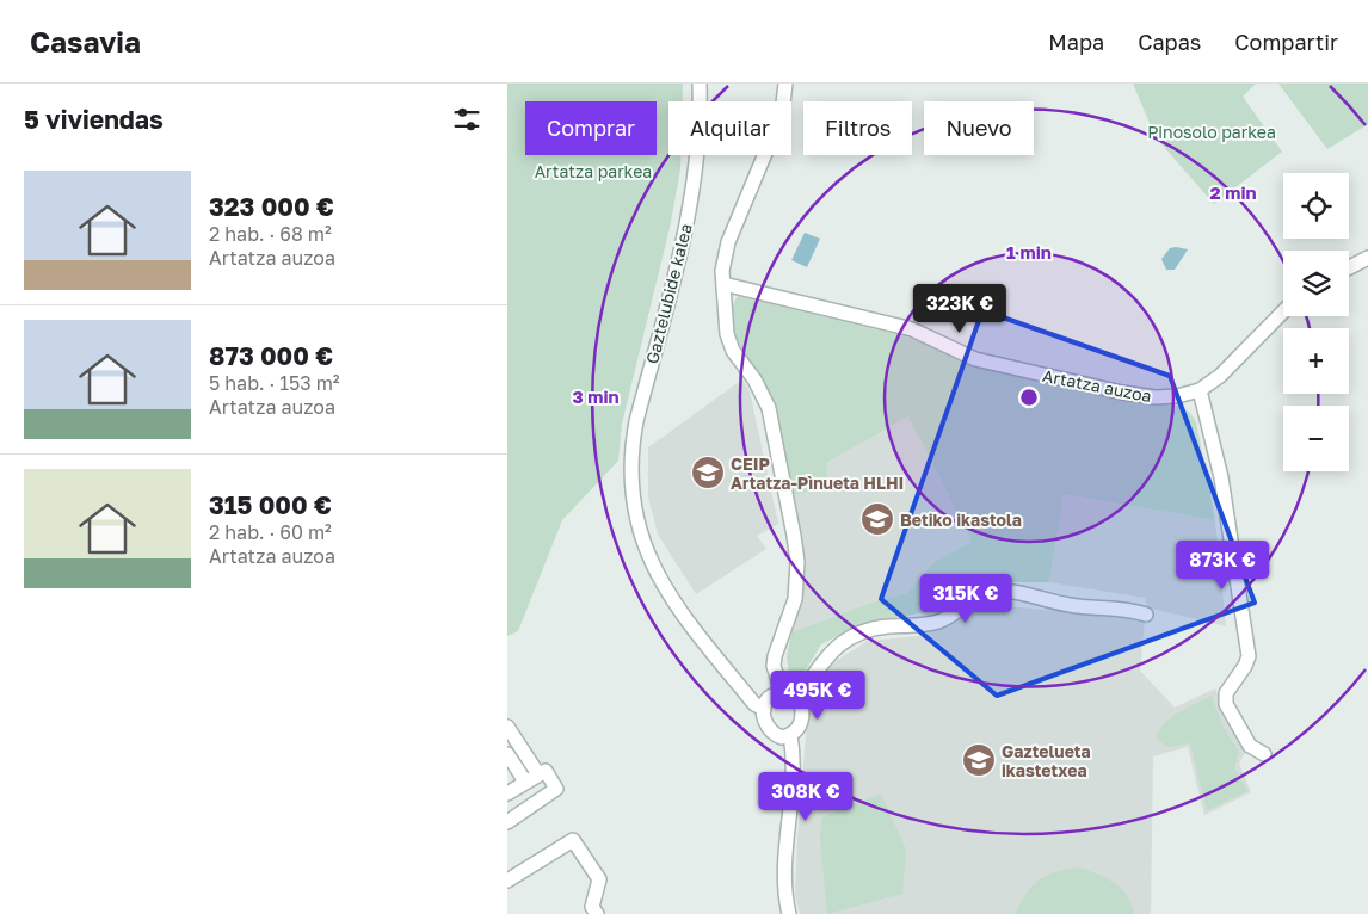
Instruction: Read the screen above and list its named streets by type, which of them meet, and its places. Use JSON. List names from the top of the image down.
{
  "streets": {
    "street": ["Gaztelubide kalea", "Artatza auzoa"]
  },
  "parks": ["Pinosolo parkea", "Artatza parkea"],
  "places": {
    "school or university": ["CEIP Artatza-Pìnueta HLHI", "Betiko ikastola", "Gaztelueta ikastetxea"]
  },
  "page": {
    "header": "Casavia",
    "nav": ["Mapa", "Capas", "Compartir"],
    "heading": "5 viviendas",
    "chip": [
      "Comprar",
      "Alquilar",
      "Filtros",
      "Nuevo"
    ],
    "list": [
      {
        "name": "323 000 €",
        "note": "2 hab. · 68 m² · Artatza auzoa"
      },
      {
        "name": "873 000 €",
        "note": "5 hab. · 153 m² · Artatza auzoa"
      },
      {
        "name": "315 000 €",
        "note": "2 hab. · 60 m² · Artatza auzoa"
      }
    ],
    "map_buttons": ["+", "−"],
    "price": [
      "323K €",
      "873K €",
      "315K €",
      "495K €",
      "308K €"
    ]
  },
  "rings": ["2 min", "1 min", "3 min"]
}
